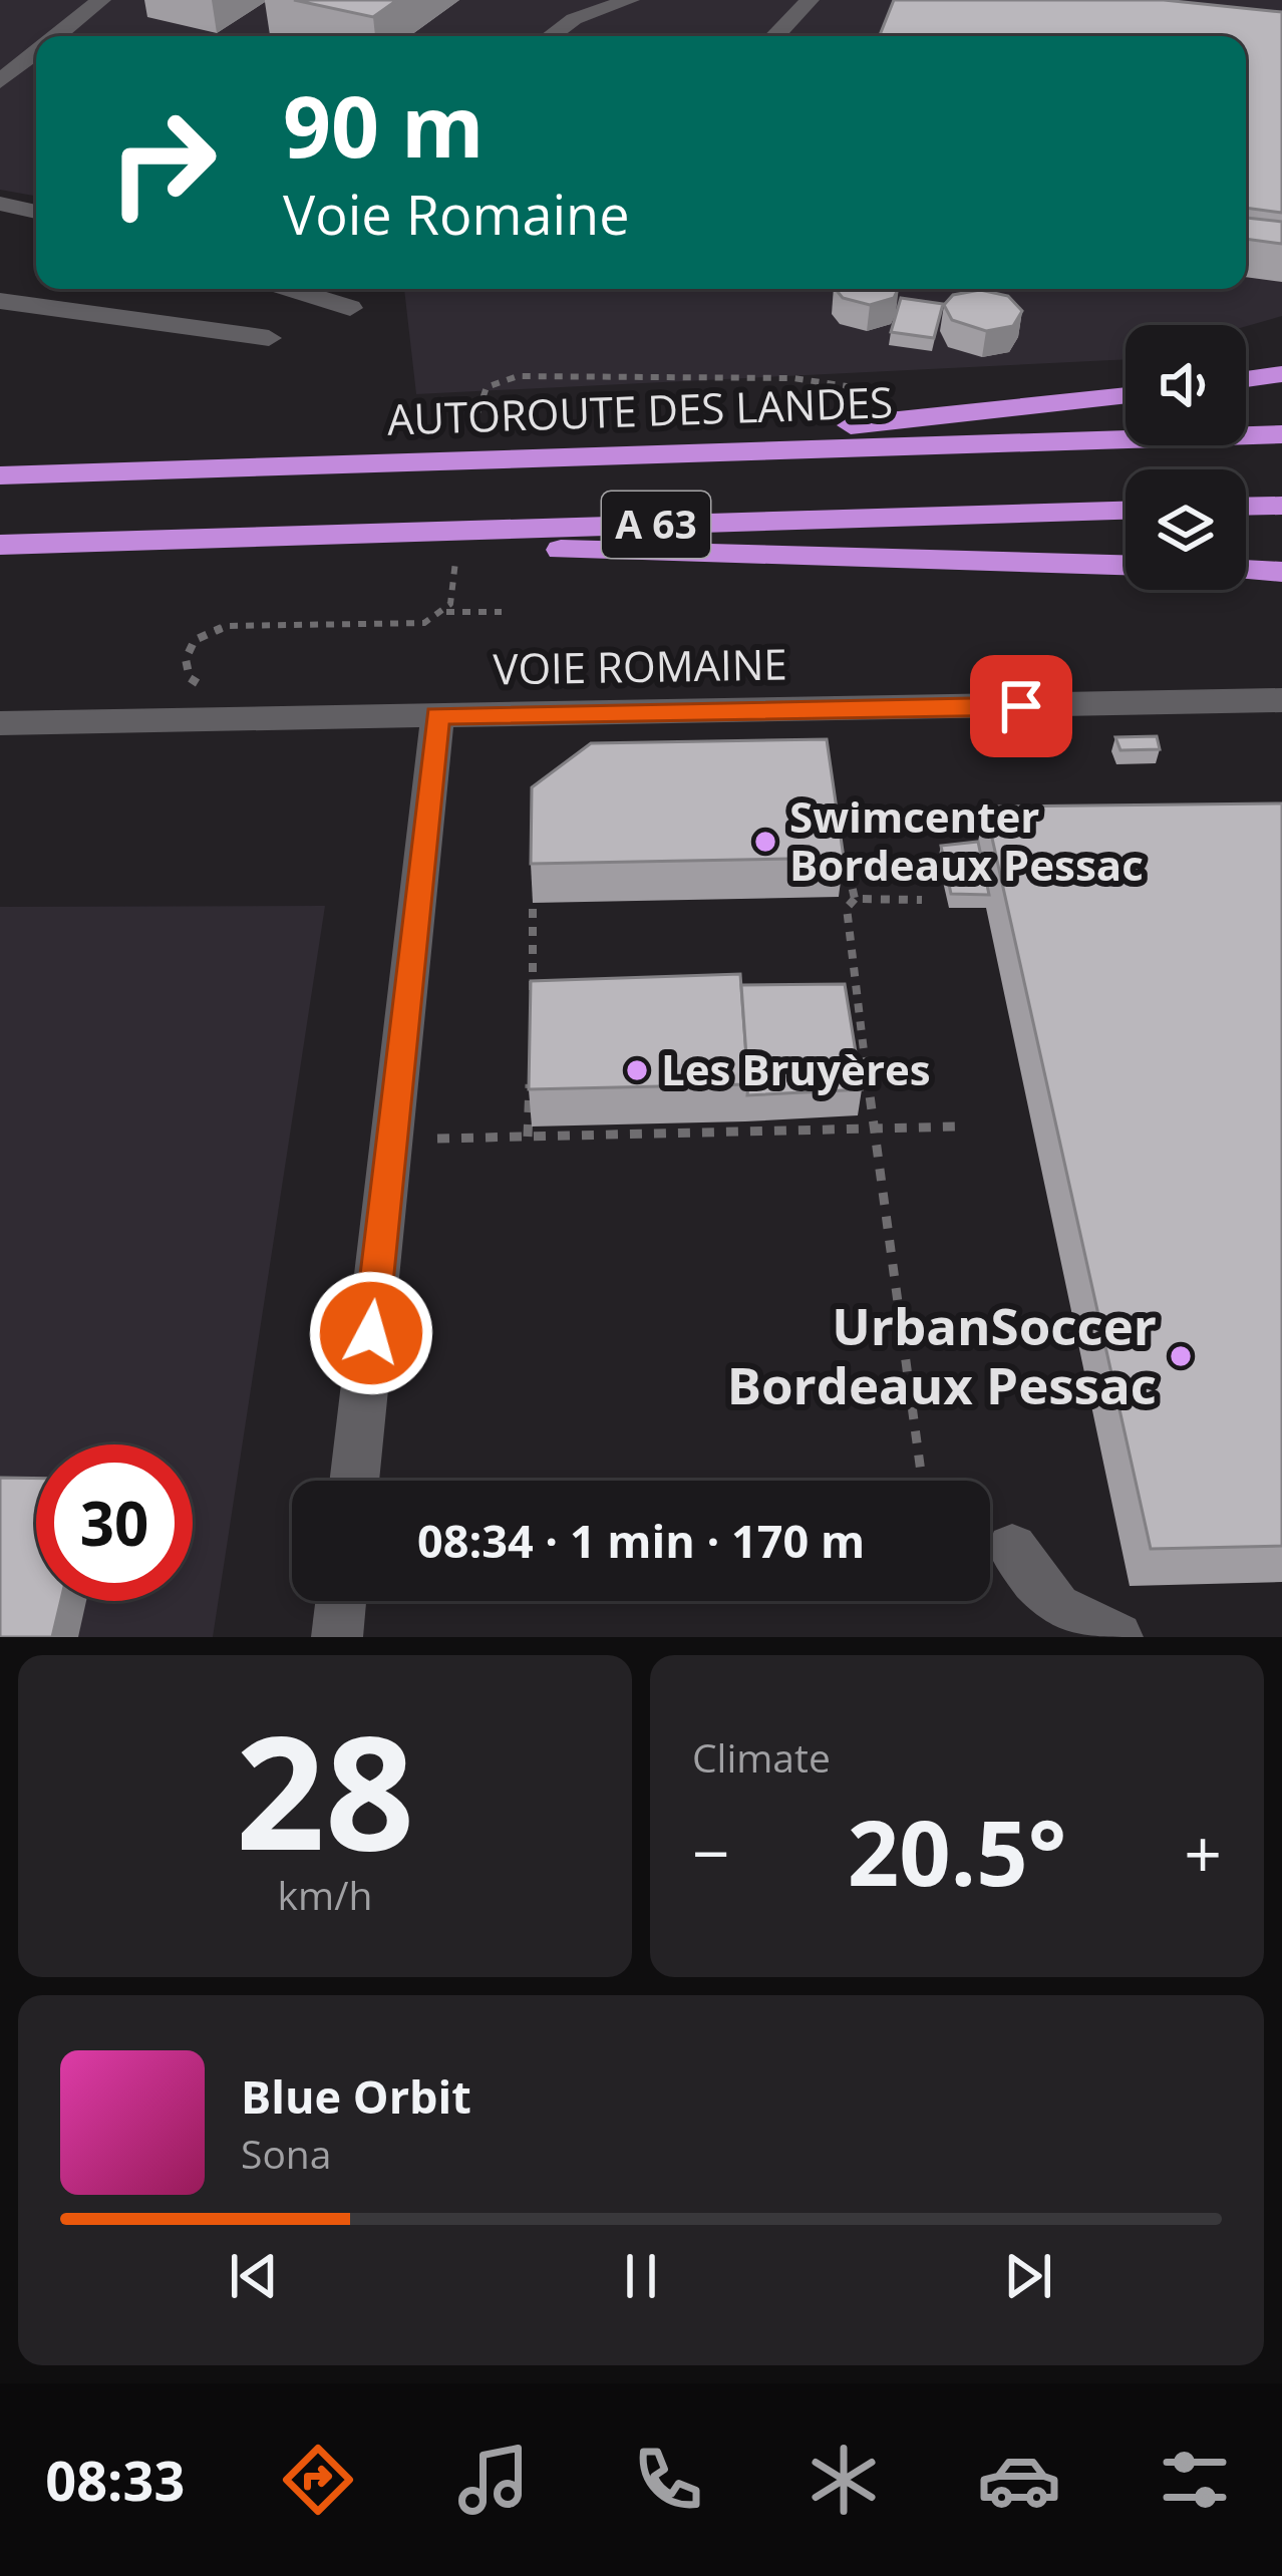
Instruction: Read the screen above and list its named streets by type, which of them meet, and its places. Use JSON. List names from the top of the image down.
{
  "streets": {
    "highway": ["AUTOROUTE DES LANDES", "A 63"],
    "street": ["VOIE ROMAINE"]
  },
  "places": ["Swimcenter Bordeaux Pessac", "Les Bruyères", "UrbanSoccer Bordeaux Pessac"],
  "page": {
    "turn": ["90 m", "Voie Romaine"],
    "limit": "30",
    "trip": "08:34 · 1 min · 170 m",
    "tile": [
      ["28", "km/h"],
      "Climate"
    ],
    "heat": ["−", "20.5°", "+"],
    "song": ["Blue Orbit", "Sona"],
    "tabs": "08:33"
  }
}
